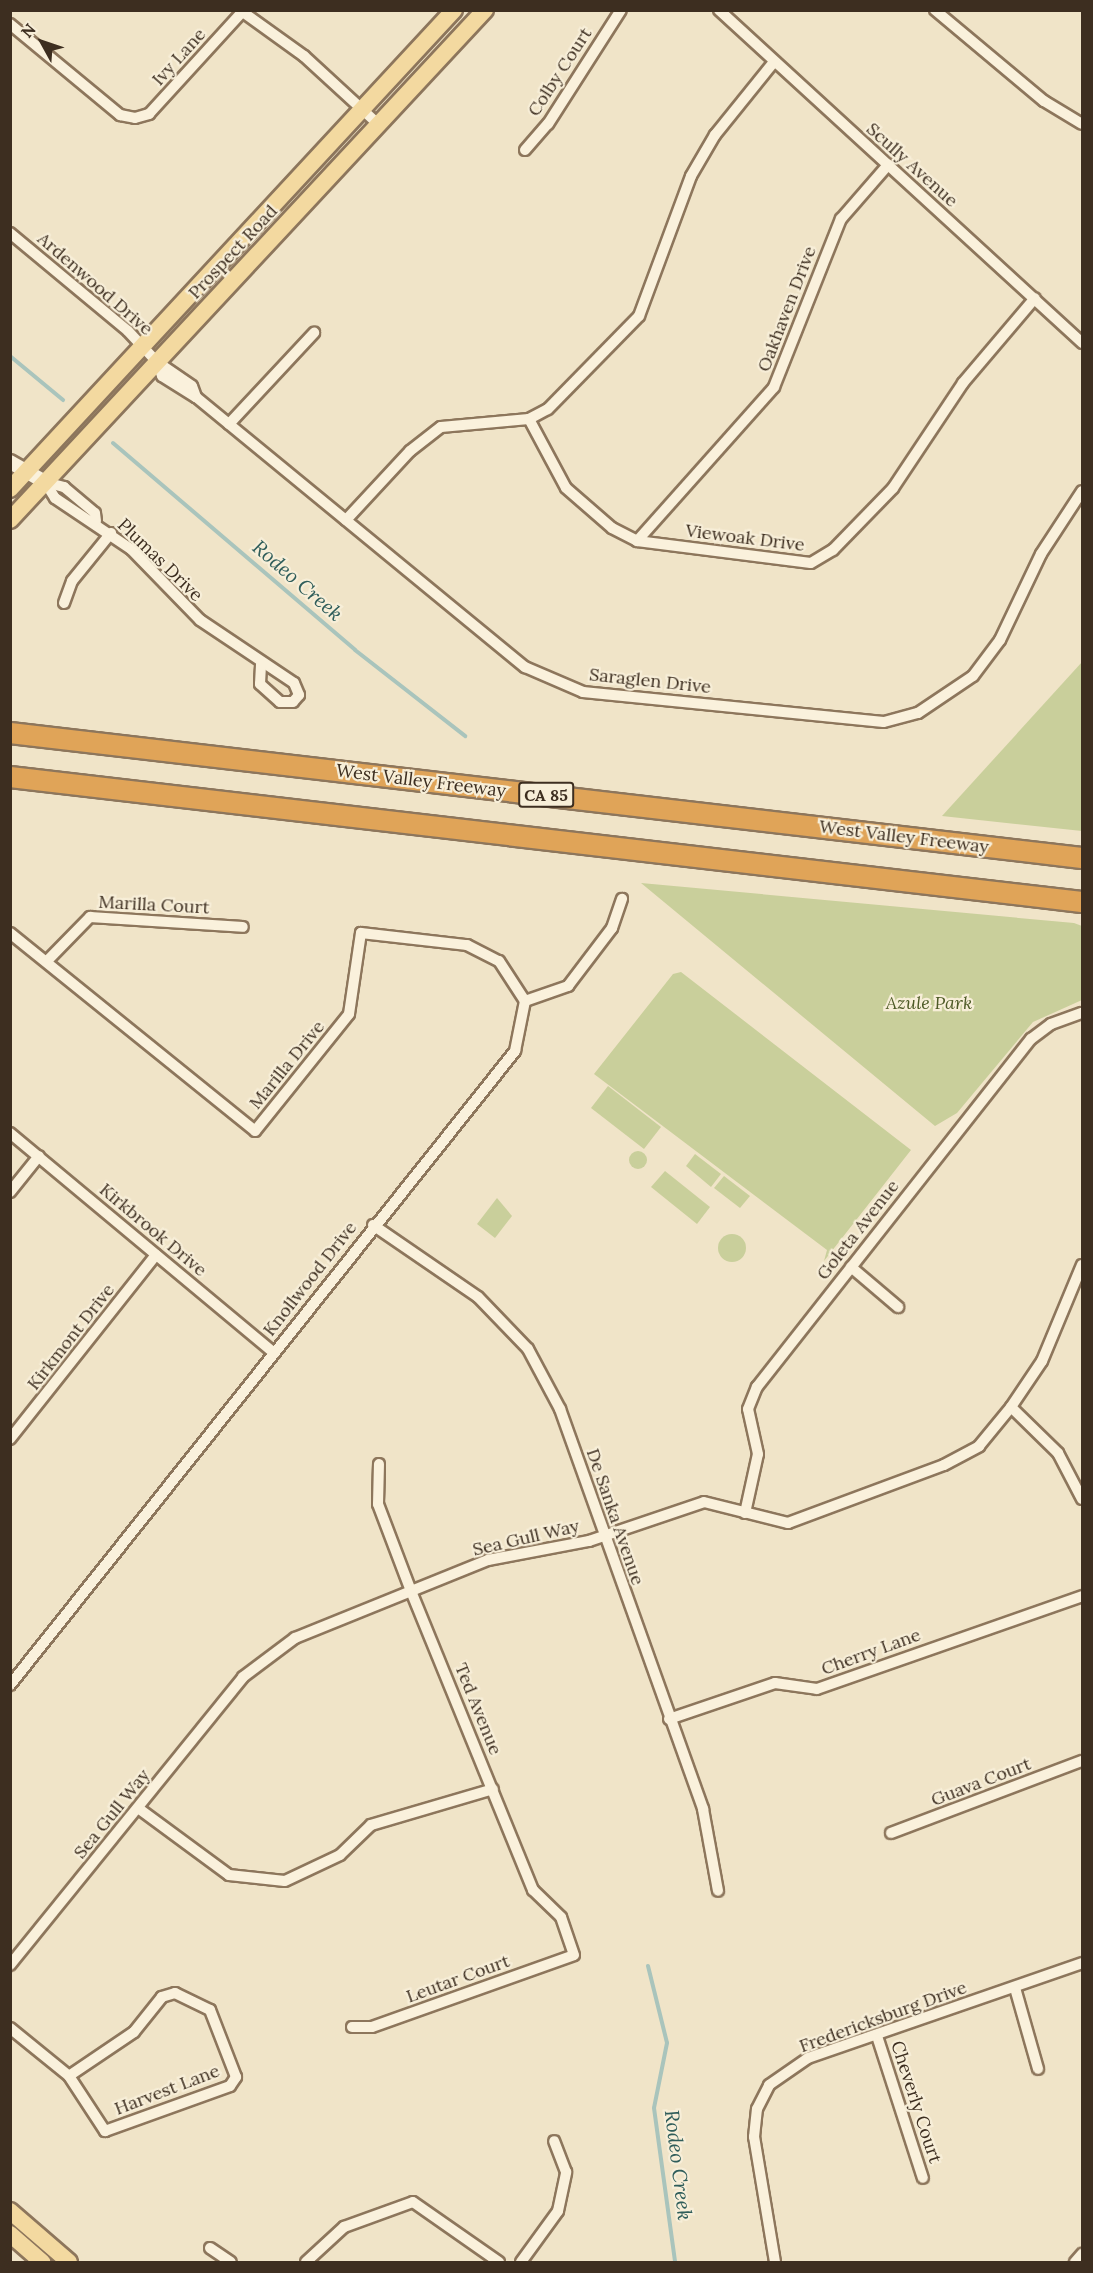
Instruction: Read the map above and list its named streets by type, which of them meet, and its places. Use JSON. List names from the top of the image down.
{
  "streets": {
    "highway": ["West Valley Freeway", "CA 85"],
    "main road": ["Prospect Road"],
    "street": [
      "Ivy Lane",
      "Colby Court",
      "Scully Avenue",
      "Ardenwood Drive",
      "Oakhaven Drive",
      "Viewoak Drive",
      "Plumas Drive",
      "Saraglen Drive",
      "Marilla Court",
      "Marilla Drive",
      "Kirkbrook Drive",
      "Goleta Avenue",
      "Knollwood Drive",
      "Kirkmont Drive",
      "De Sanka Avenue",
      "Sea Gull Way",
      "Cherry Lane",
      "Ted Avenue",
      "Guava Court",
      "Leutar Court",
      "Fredericksburg Drive",
      "Harvest Lane",
      "Cheverly Court"
    ]
  },
  "crossings": [
    ["Scully Avenue", "Oakhaven Drive"],
    ["Scully Avenue", "Viewoak Drive"],
    ["Prospect Road", "Ardenwood Drive"],
    ["Prospect Road", "Plumas Drive"],
    ["Prospect Road", "Saraglen Drive"],
    ["Ardenwood Drive", "Saraglen Drive"],
    ["Oakhaven Drive", "Viewoak Drive"],
    ["Marilla Court", "Marilla Drive"],
    ["Marilla Drive", "Knollwood Drive"],
    ["Kirkbrook Drive", "Knollwood Drive"],
    ["Kirkbrook Drive", "Kirkmont Drive"],
    ["Goleta Avenue", "Sea Gull Way"],
    ["Knollwood Drive", "De Sanka Avenue"],
    ["De Sanka Avenue", "Sea Gull Way"],
    ["De Sanka Avenue", "Cherry Lane"],
    ["Sea Gull Way", "Ted Avenue"],
    ["Ted Avenue", "Leutar Court"],
    ["Fredericksburg Drive", "Cheverly Court"]
  ],
  "water": ["Rodeo Creek"],
  "parks": ["Azule Park"],
  "north": "top left"
}
